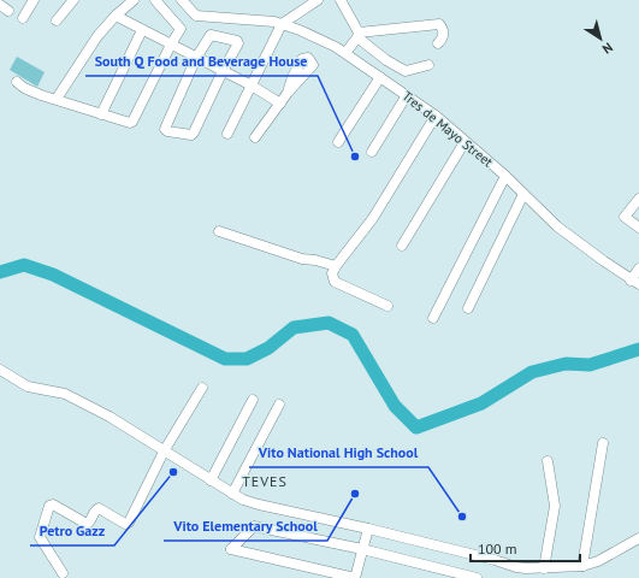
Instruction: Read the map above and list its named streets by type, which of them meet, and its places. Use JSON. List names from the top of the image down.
{
  "streets": {
    "street": ["Tres de Mayo Street"]
  },
  "districts": ["TEVES"],
  "places": [
    "South Q Food and Beverage House",
    "Petro Gazz",
    "Vito Elementary School",
    "Vito National High School"
  ],
  "scale_bar": "100 m",
  "north": "bottom right"
}
